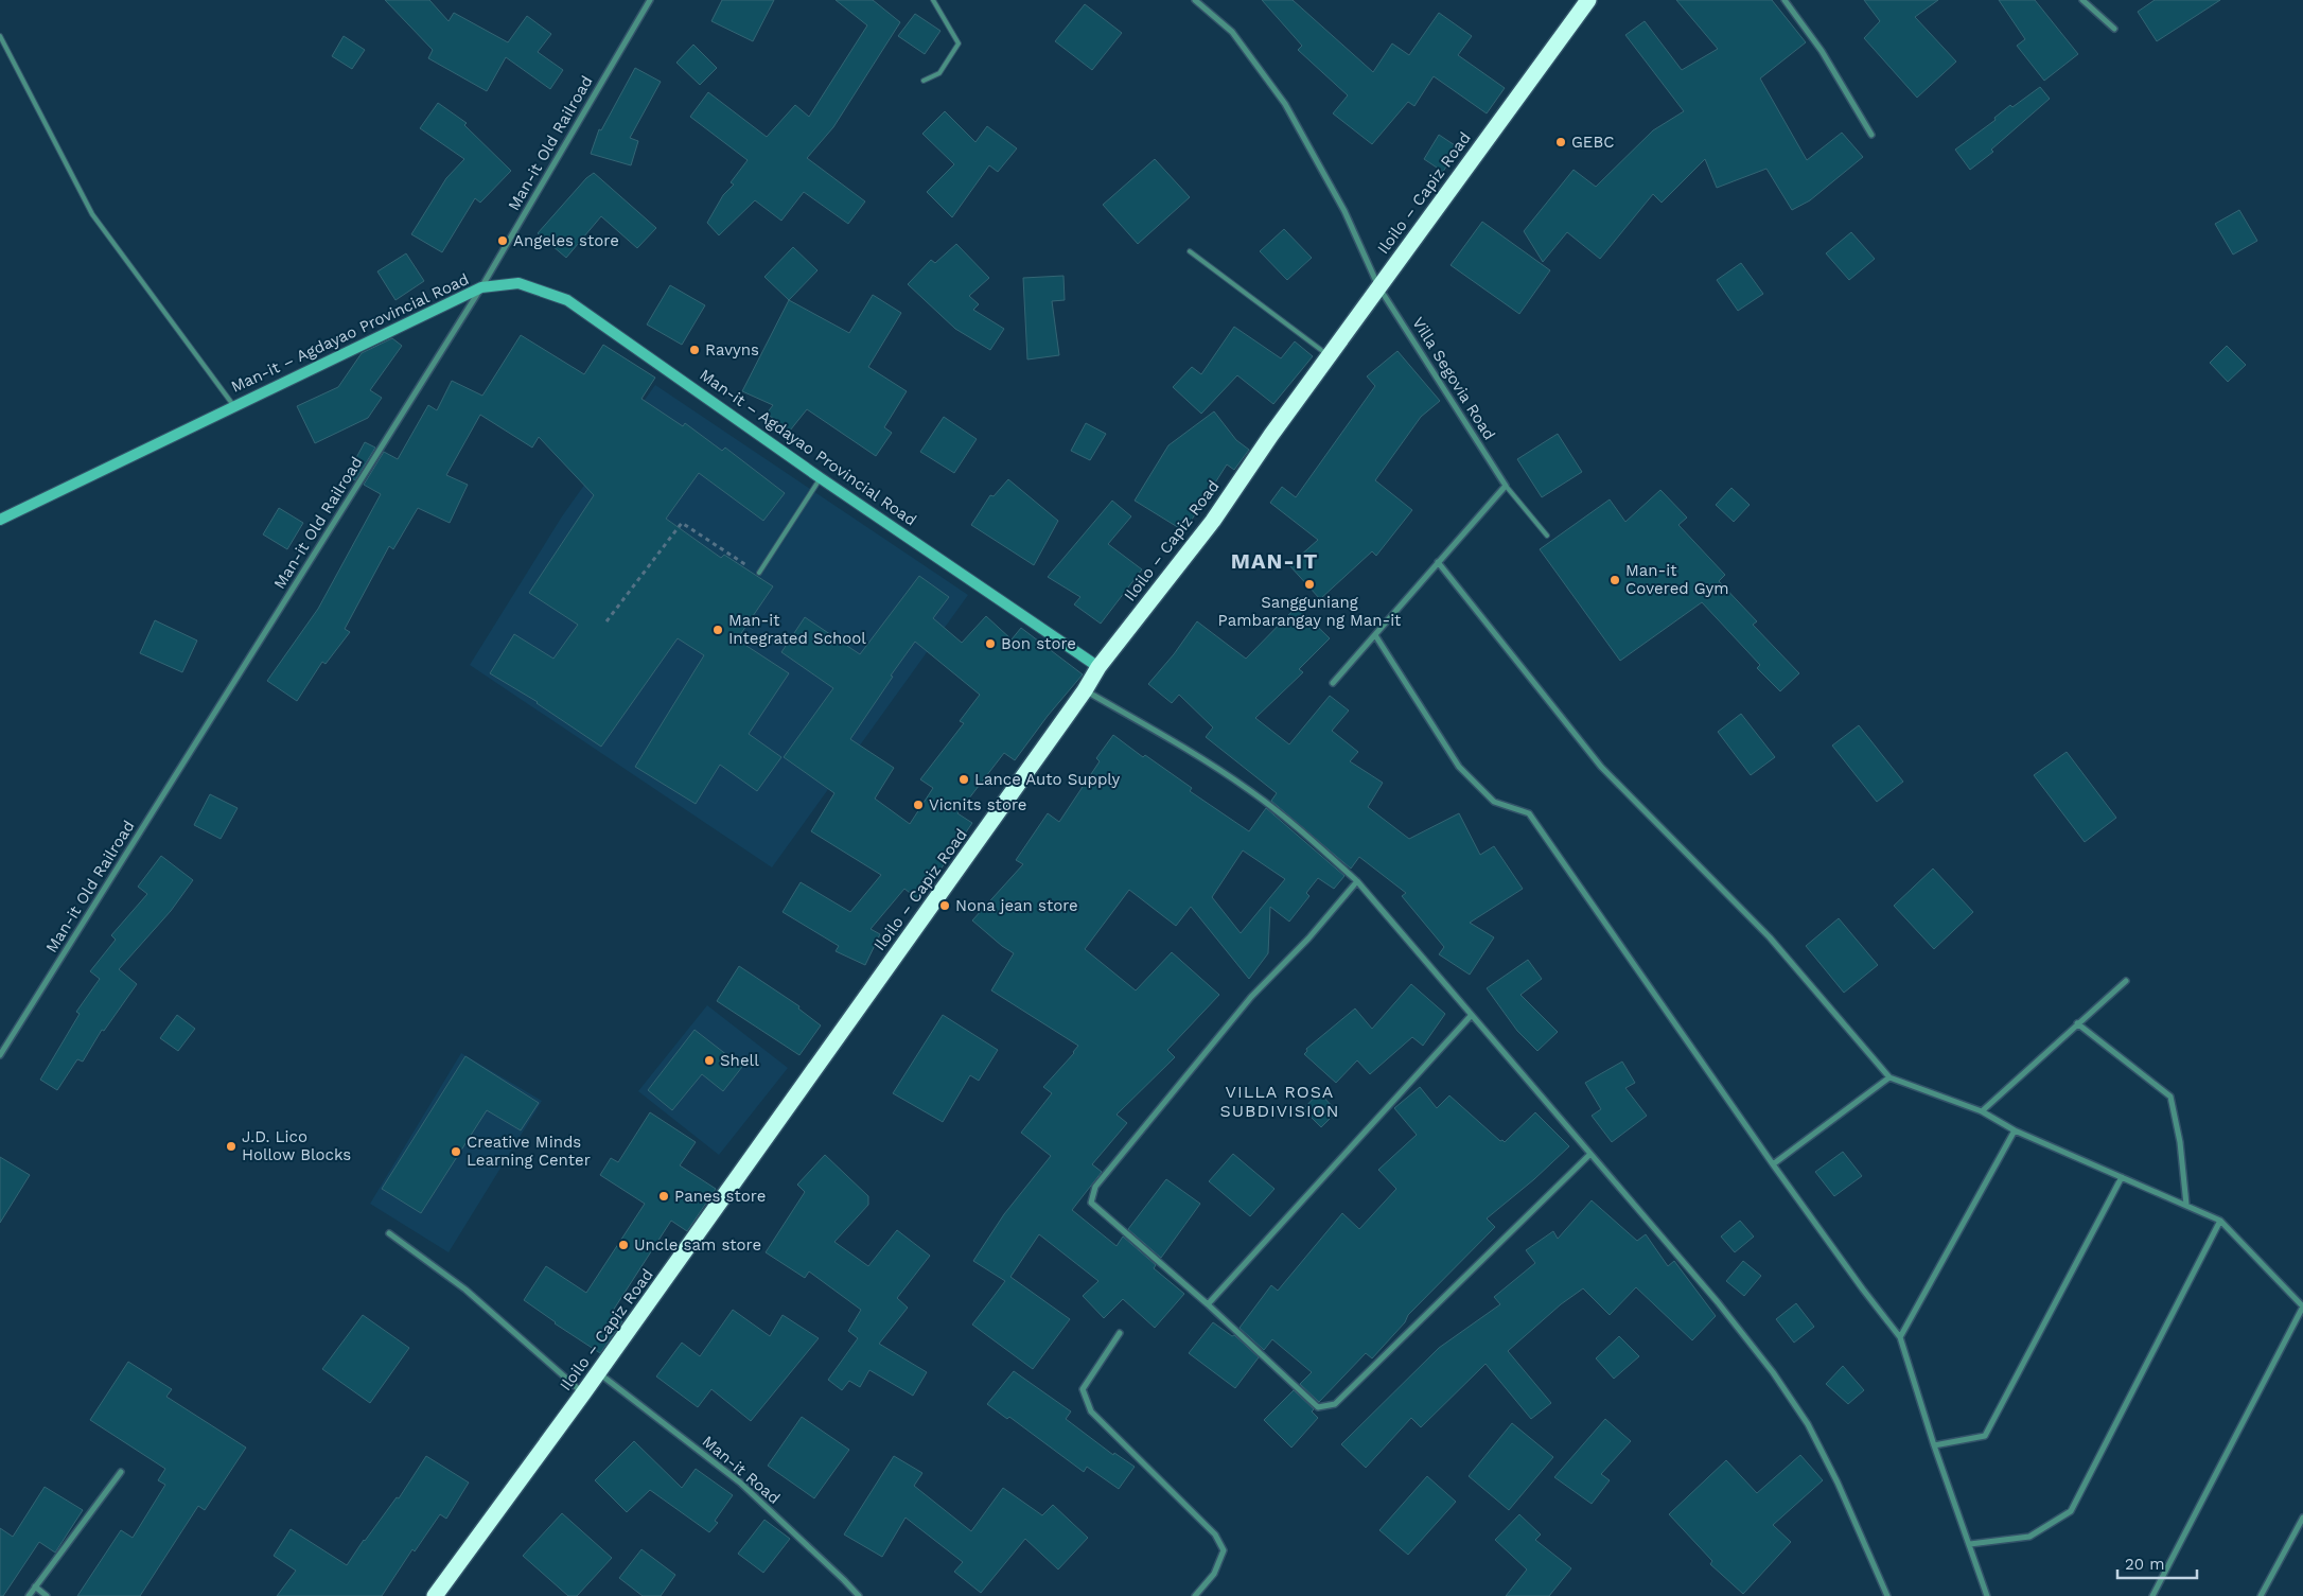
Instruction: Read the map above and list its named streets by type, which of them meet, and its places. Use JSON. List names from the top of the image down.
{
  "streets": {
    "highway": ["Iloilo – Capiz Road"],
    "street": [
      "Man-it Old Railroad",
      "Man-it – Agdayao Provincial Road",
      "Villa Segovia Road",
      "Man-it Road"
    ]
  },
  "crossings": [
    ["Man-it Old Railroad", "Man-it – Agdayao Provincial Road"],
    ["Iloilo – Capiz Road", "Man-it – Agdayao Provincial Road"],
    ["Iloilo – Capiz Road", "Villa Segovia Road"],
    ["Iloilo – Capiz Road", "Man-it Road"]
  ],
  "districts": ["MAN-IT", "VILLA ROSA SUBDIVISION"],
  "places": [
    "GEBC",
    "Angeles store",
    "Ravyns",
    "Man-it Covered Gym",
    "Sangguniang Pambarangay ng Man-it",
    "Man-it Integrated School",
    "Bon store",
    "Lance Auto Supply",
    "Vicnits store",
    "Nona jean store",
    "Shell",
    "J.D. Lico Hollow Blocks",
    "Creative Minds Learning Center",
    "Panes store",
    "Uncle sam store"
  ],
  "scale_bar": "20 m"
}
